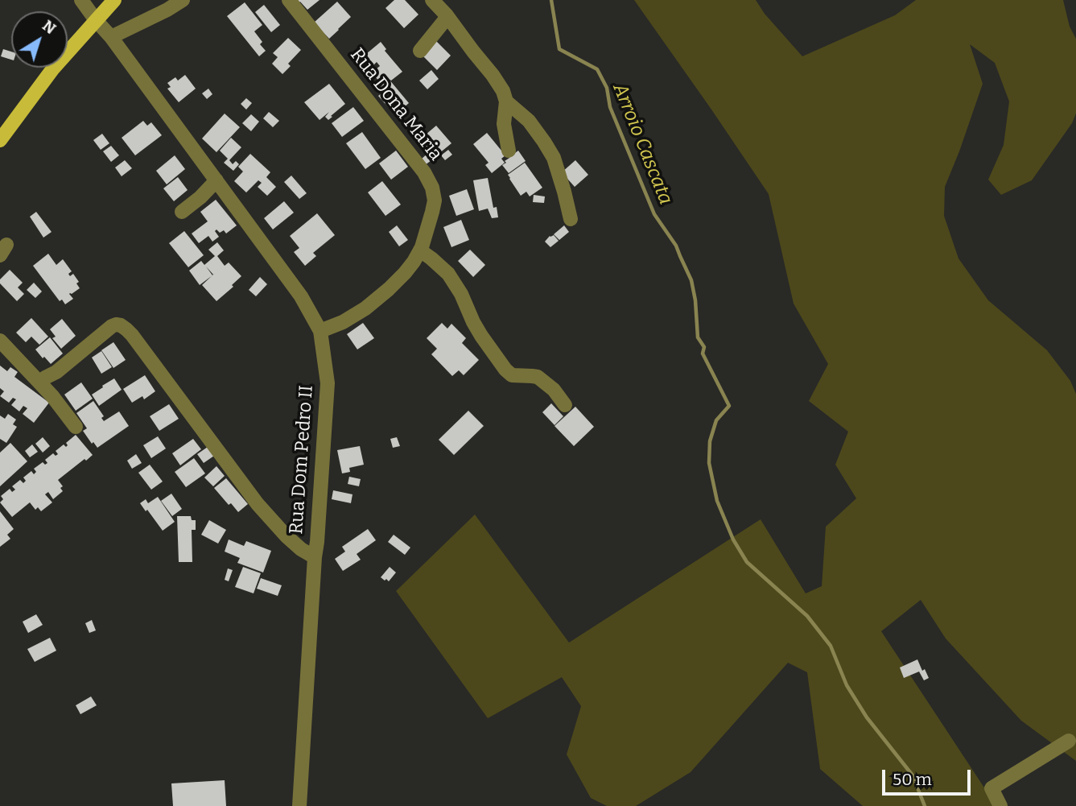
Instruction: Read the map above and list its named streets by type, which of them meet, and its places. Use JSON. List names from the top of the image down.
{
  "streets": {
    "street": ["Rua Dona Maria", "Rua Dom Pedro II"]
  },
  "crossings": [
    ["Rua Dona Maria", "Rua Dom Pedro II"]
  ],
  "water": ["Arroio Cascata"],
  "scale_bar": "50 m",
  "north": "top right"
}
